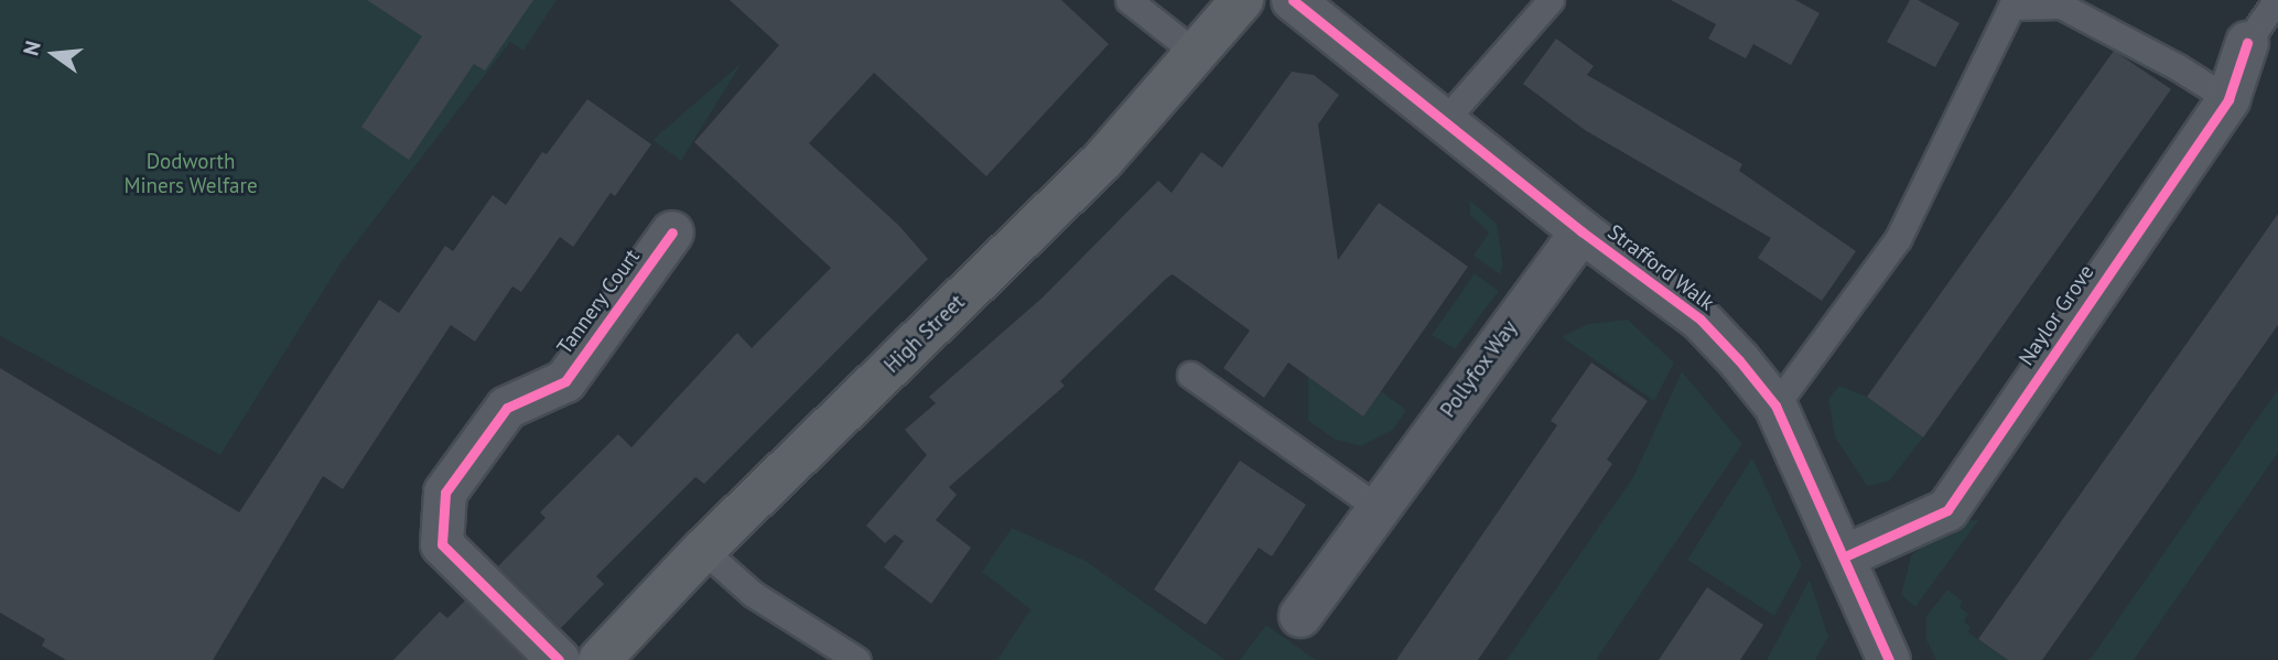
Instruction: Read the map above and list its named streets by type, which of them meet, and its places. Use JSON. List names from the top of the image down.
{
  "streets": {
    "main road": ["High Street"],
    "street": [
      "Strafford Walk",
      "Tannery Court",
      "Naylor Grove",
      "Pollyfox Way"
    ]
  },
  "crossings": [
    ["Strafford Walk", "Naylor Grove"],
    ["Strafford Walk", "Pollyfox Way"]
  ],
  "parks": ["Dodworth Miners Welfare"],
  "north": "left"
}
